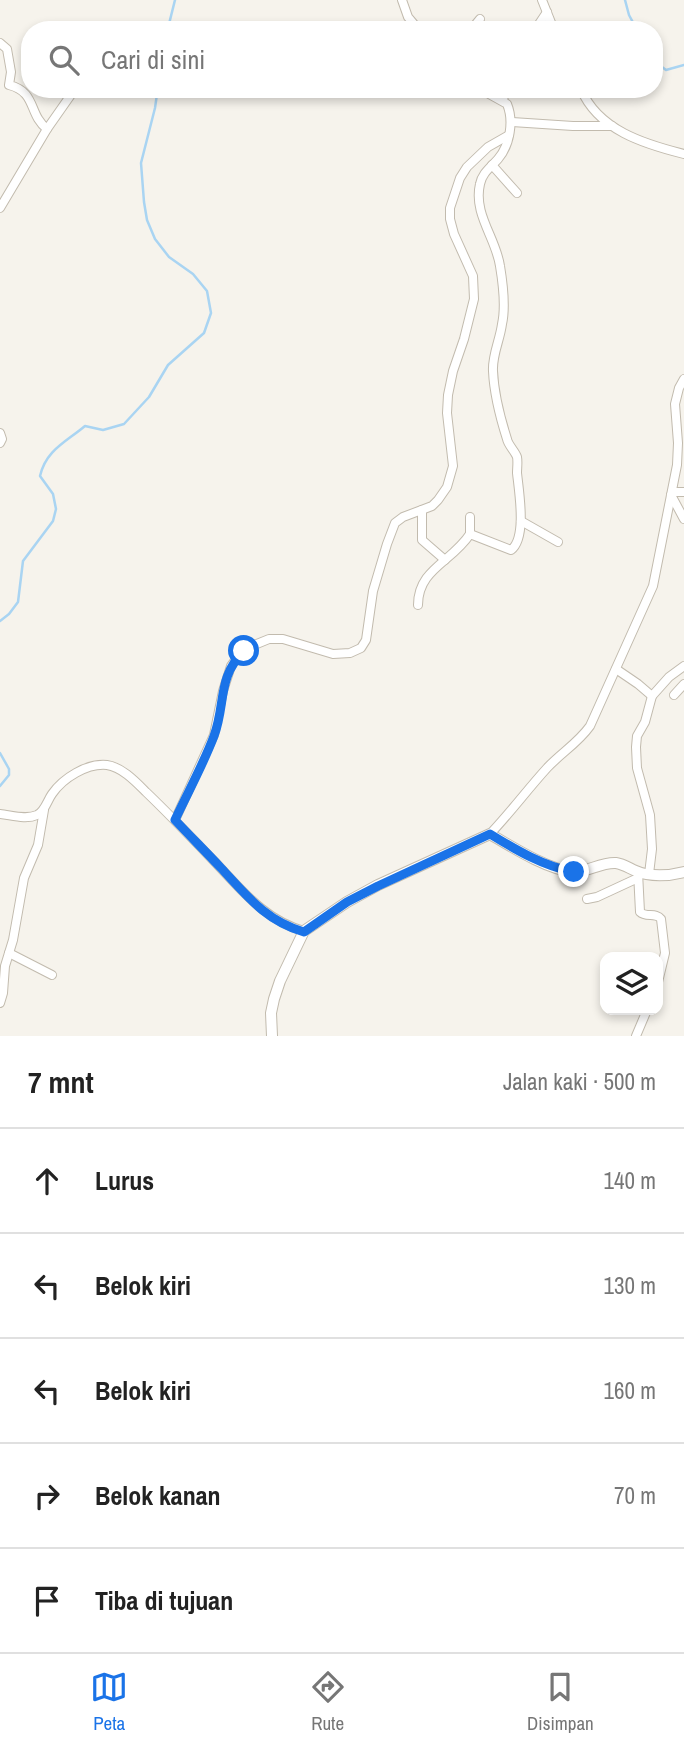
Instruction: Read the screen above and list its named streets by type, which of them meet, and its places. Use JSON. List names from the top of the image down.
{
  "page": {
    "search": "Cari di sini",
    "heading": ["7 mnt", "Jalan kaki · 500 m"],
    "list": [
      ["Lurus", "140 m"],
      ["Belok kiri", "130 m"],
      ["Belok kiri", "160 m"],
      ["Belok kanan", "70 m"],
      "Tiba di tujuan"
    ],
    "nav": ["Peta", "Rute", "Disimpan"]
  }
}
